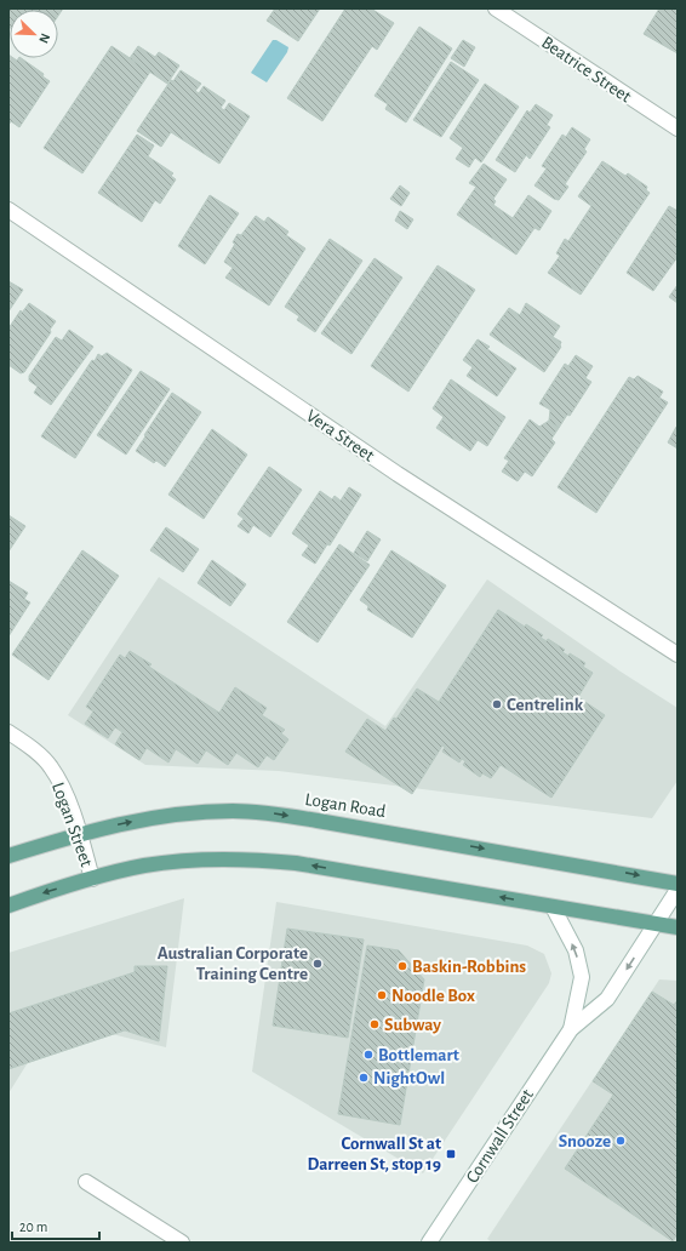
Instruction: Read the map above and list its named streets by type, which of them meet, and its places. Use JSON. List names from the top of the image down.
{
  "streets": {
    "main road": ["Logan Road"],
    "street": [
      "Beatrice Street",
      "Vera Street",
      "Logan Street",
      "Cornwall Street"
    ]
  },
  "crossings": [
    ["Logan Road", "Logan Street"]
  ],
  "places": {
    "other": [
      "Centrelink",
      "Australian Corporate Training Centre",
      "Baskin-Robbins",
      "Noodle Box",
      "Subway",
      "Bottlemart",
      "NightOwl",
      "Snooze"
    ],
    "transit": ["Cornwall St at Darreen St, stop 19"]
  },
  "scale_bar": "20 m",
  "north": "bottom right"
}
